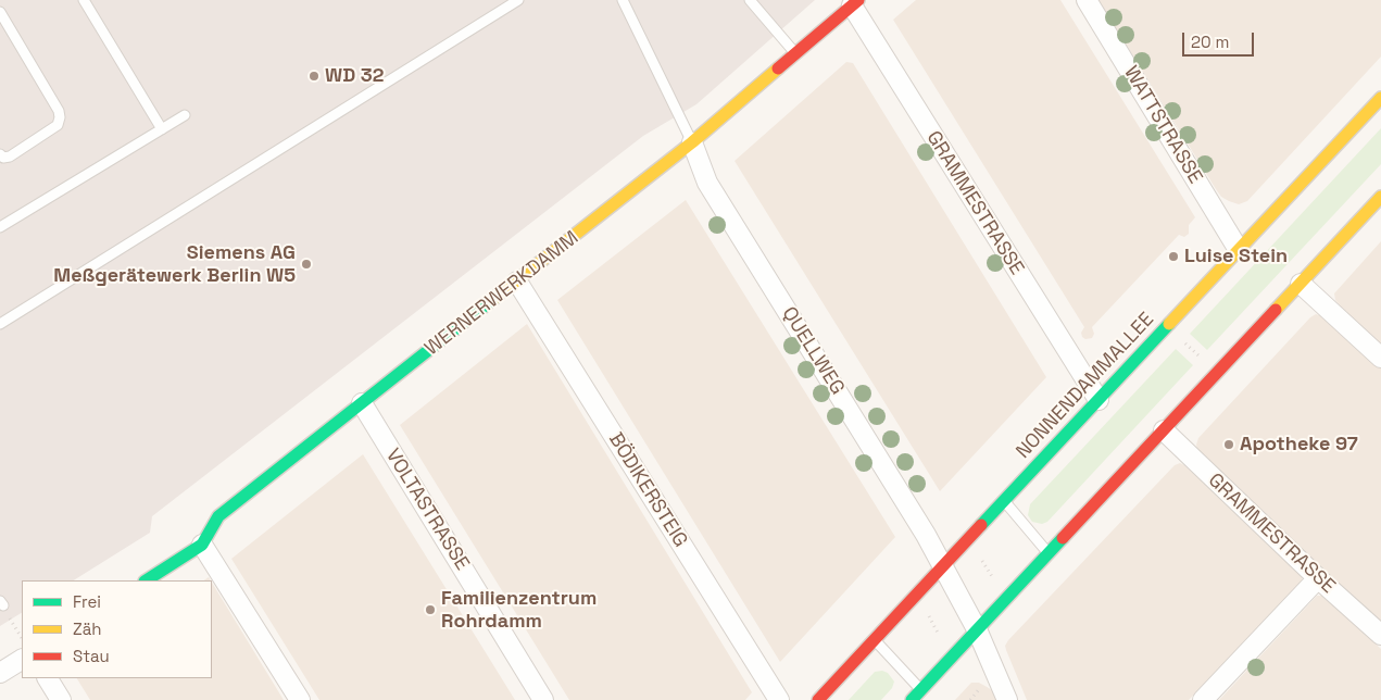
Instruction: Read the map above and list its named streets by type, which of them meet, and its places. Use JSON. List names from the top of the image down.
{
  "streets": {
    "main road": ["WERNERWERKDAMM", "NONNENDAMMALLEE"],
    "street": [
      "WATTSTRASSE",
      "GRAMMESTRASSE",
      "QUELLWEG",
      "BÖDIKERSTEIG",
      "VOLTASTRASSE"
    ]
  },
  "crossings": [
    ["WATTSTRASSE", "NONNENDAMMALLEE"],
    ["GRAMMESTRASSE", "WERNERWERKDAMM"],
    ["GRAMMESTRASSE", "NONNENDAMMALLEE"],
    ["WERNERWERKDAMM", "QUELLWEG"],
    ["WERNERWERKDAMM", "BÖDIKERSTEIG"],
    ["WERNERWERKDAMM", "VOLTASTRASSE"],
    ["QUELLWEG", "NONNENDAMMALLEE"]
  ],
  "places": [
    "WD 32",
    "Luise Stein",
    "Siemens AG Meßgerätewerk Berlin W5",
    "Apotheke 97",
    "Familienzentrum Rohrdamm"
  ],
  "legend": ["Frei", "Zäh", "Stau"],
  "scale_bar": "20 m"
}
